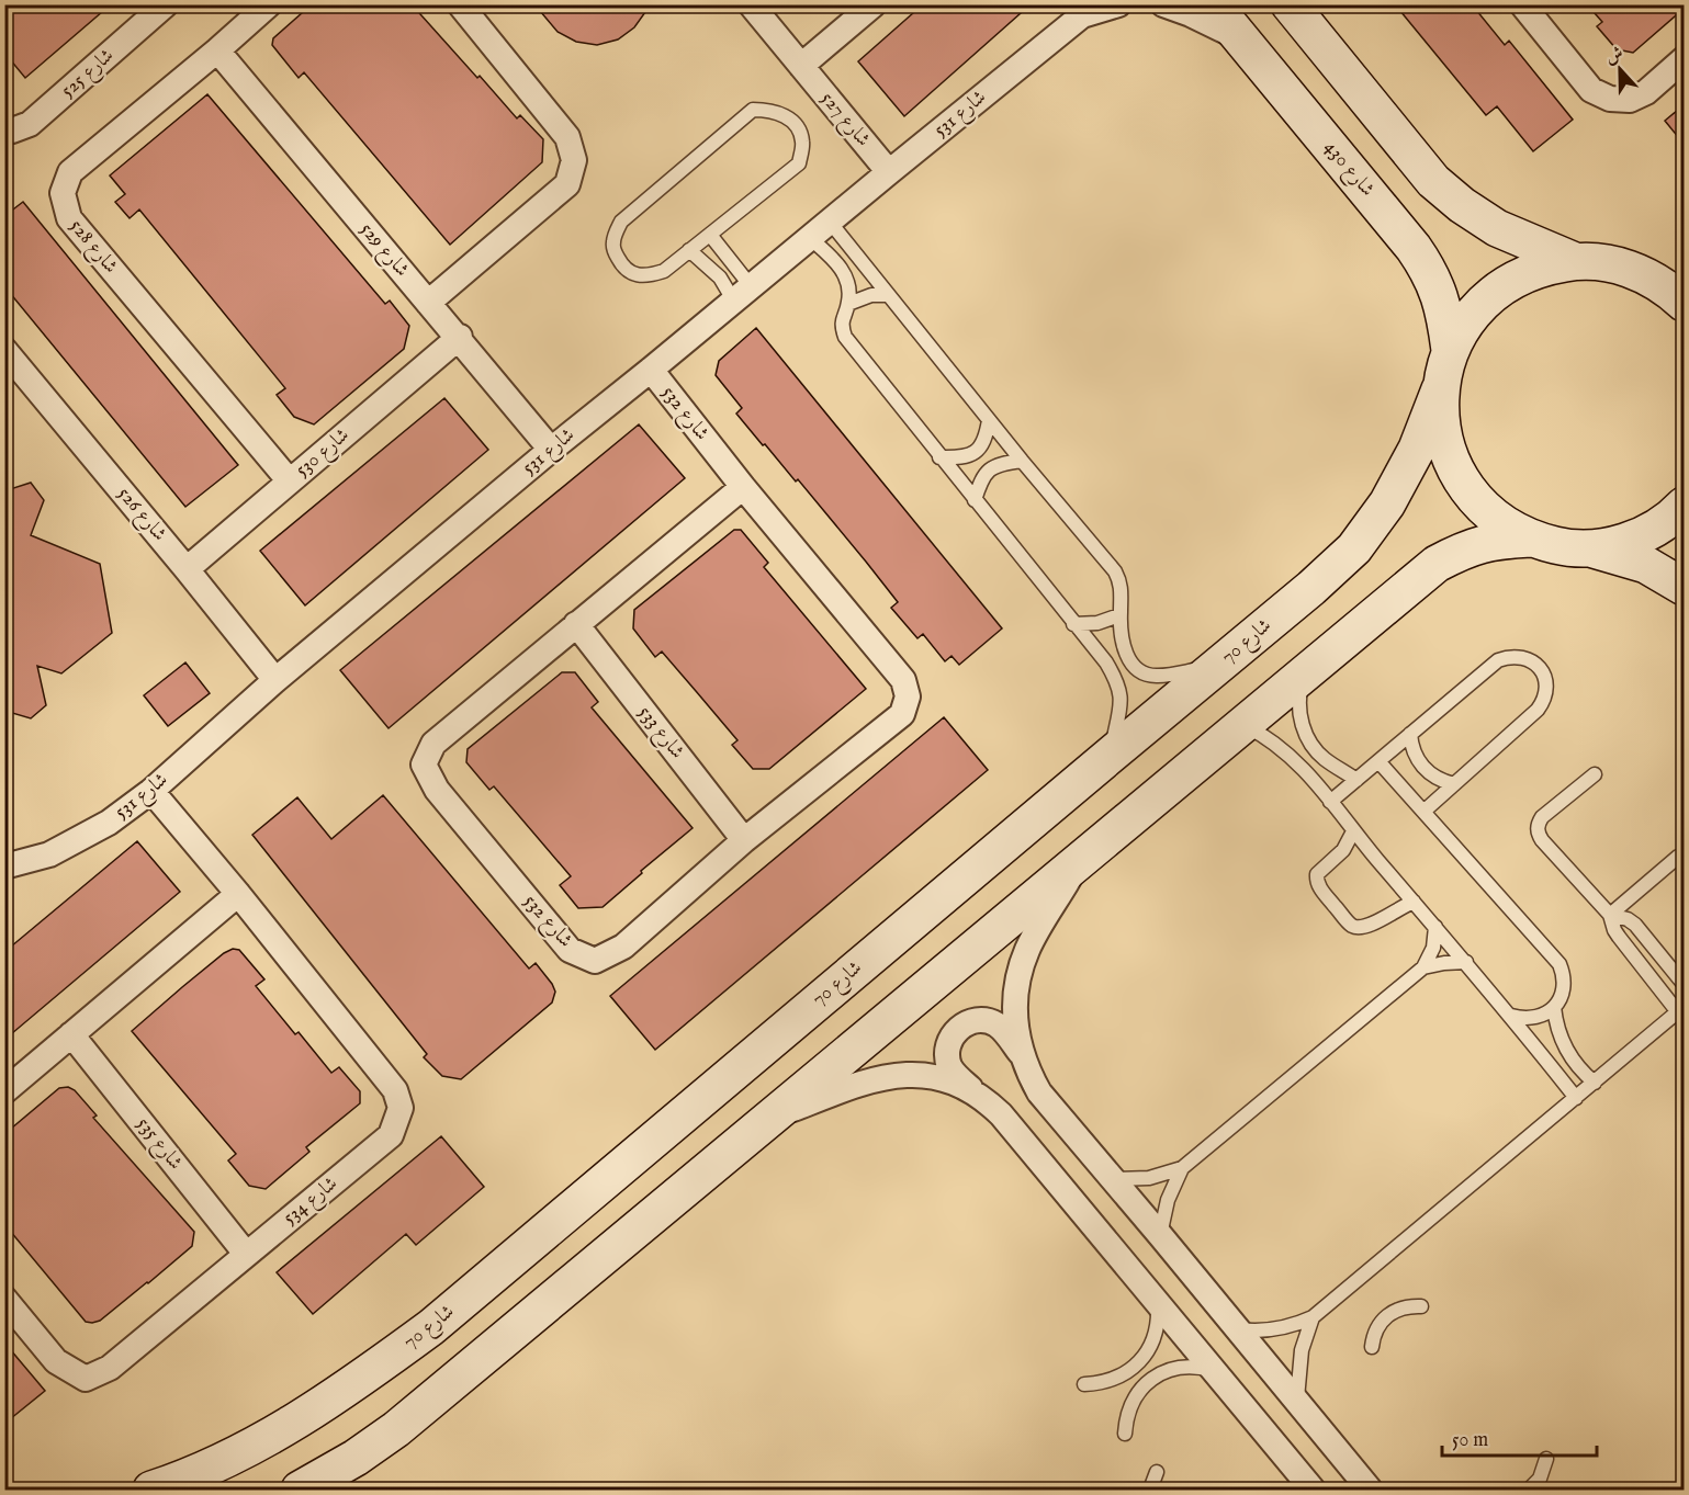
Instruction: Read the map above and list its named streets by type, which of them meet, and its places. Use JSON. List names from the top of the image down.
{
  "streets": {
    "main road": ["شارع 430", "شارع 70"],
    "street": [
      "شارع 525",
      "شارع 531",
      "شارع 527",
      "شارع 528",
      "شارع 529",
      "شارع 532",
      "شارع 530",
      "شارع 526",
      "شارع 533",
      "شارع 535",
      "شارع 534"
    ]
  },
  "crossings": [
    ["شارع 531", "شارع 527"],
    ["شارع 531", "شارع 529"],
    ["شارع 531", "شارع 532"],
    ["شارع 531", "شارع 526"],
    ["شارع 531", "شارع 534"],
    ["شارع 528", "شارع 529"],
    ["شارع 528", "شارع 530"],
    ["شارع 529", "شارع 530"],
    ["شارع 532", "شارع 533"],
    ["شارع 530", "شارع 526"],
    ["شارع 535", "شارع 534"]
  ],
  "scale_bar": "50 m",
  "north": "top"
}
